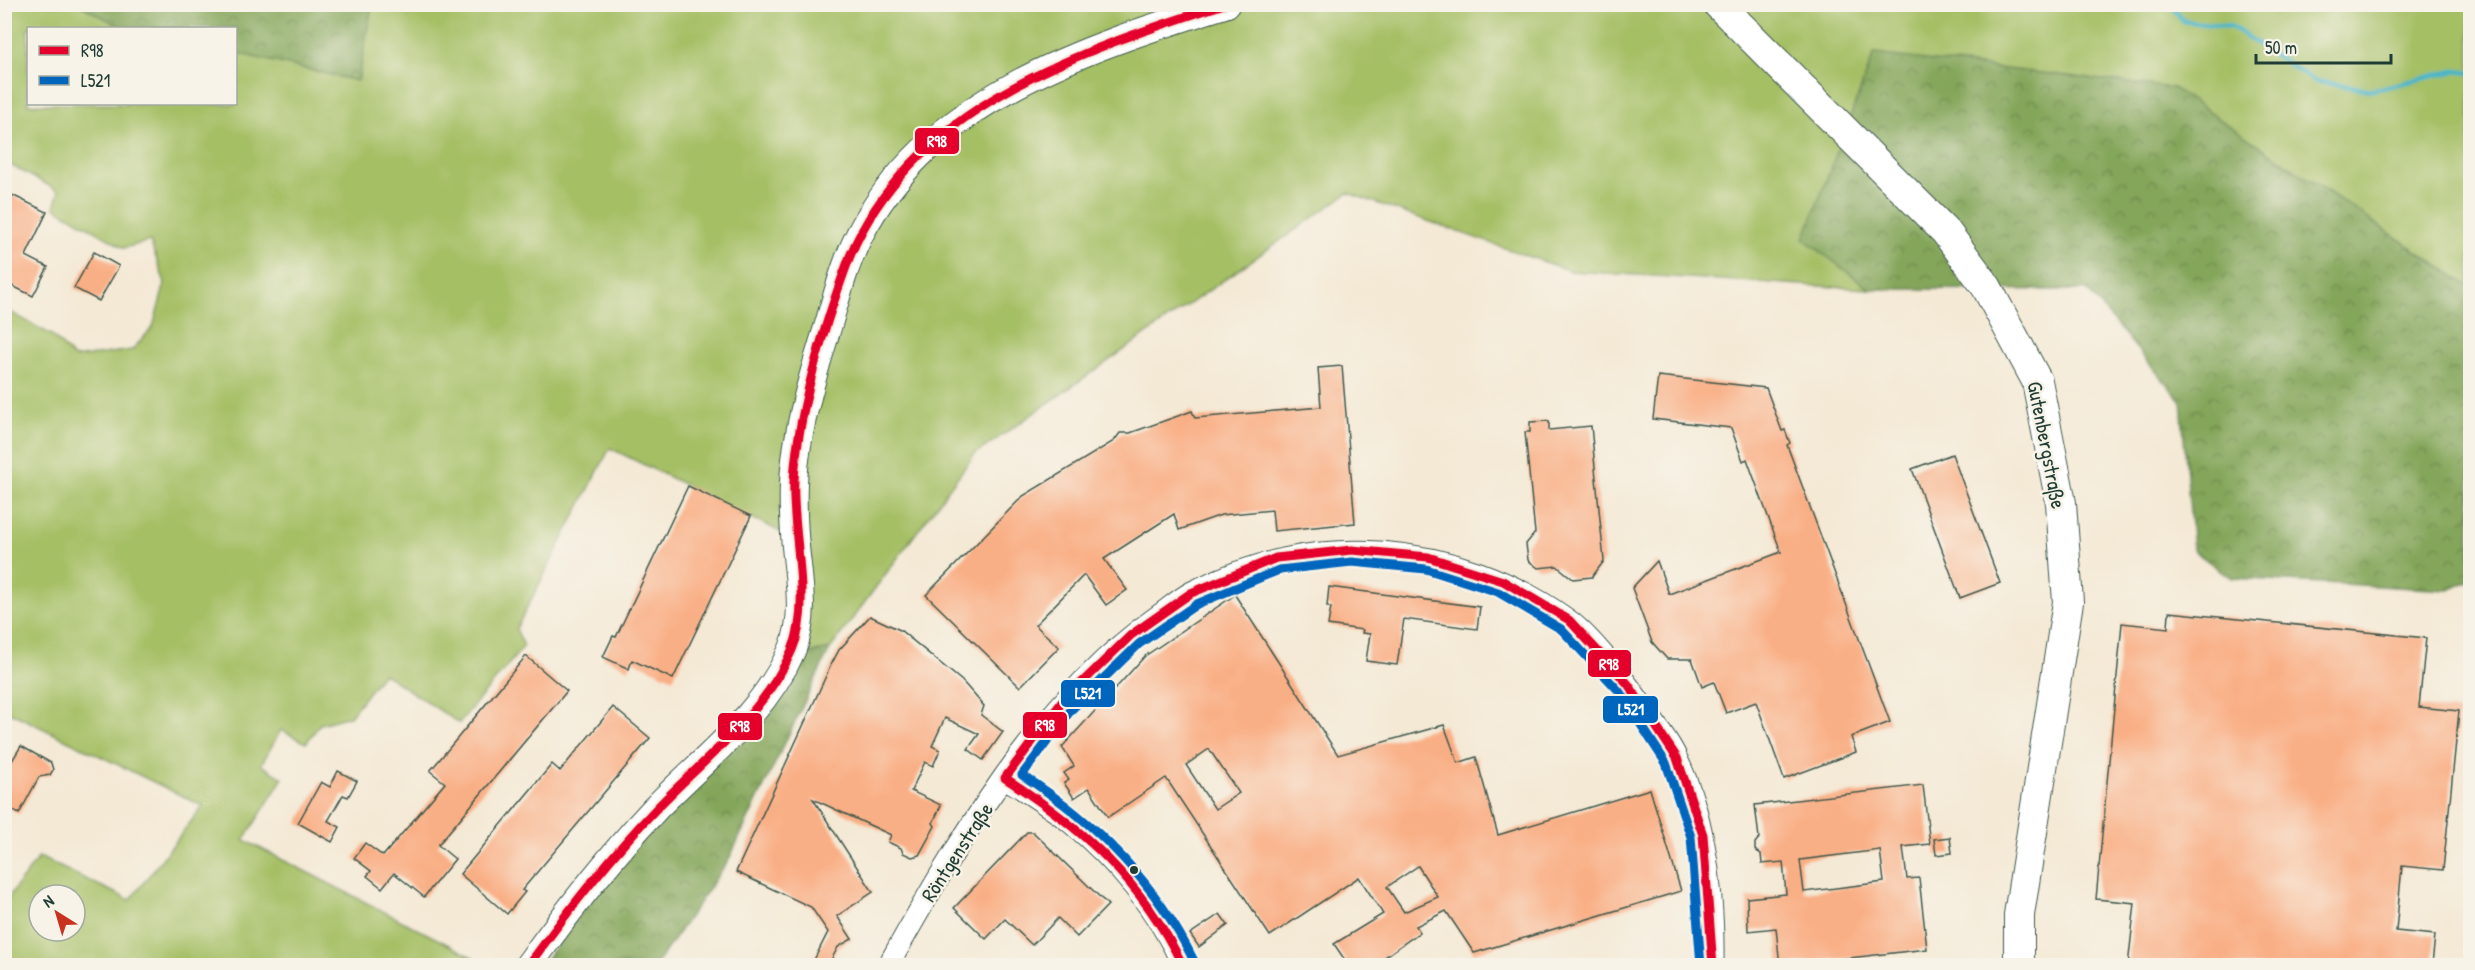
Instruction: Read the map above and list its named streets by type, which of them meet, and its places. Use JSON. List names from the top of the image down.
{
  "streets": {
    "main road": ["Gutenbergstraße"],
    "street": ["Röntgenstraße"]
  },
  "lines": ["transit line R98", "transit line L521"],
  "legend": ["R98", "L521"],
  "scale_bar": "50 m",
  "north": "top left"
}
